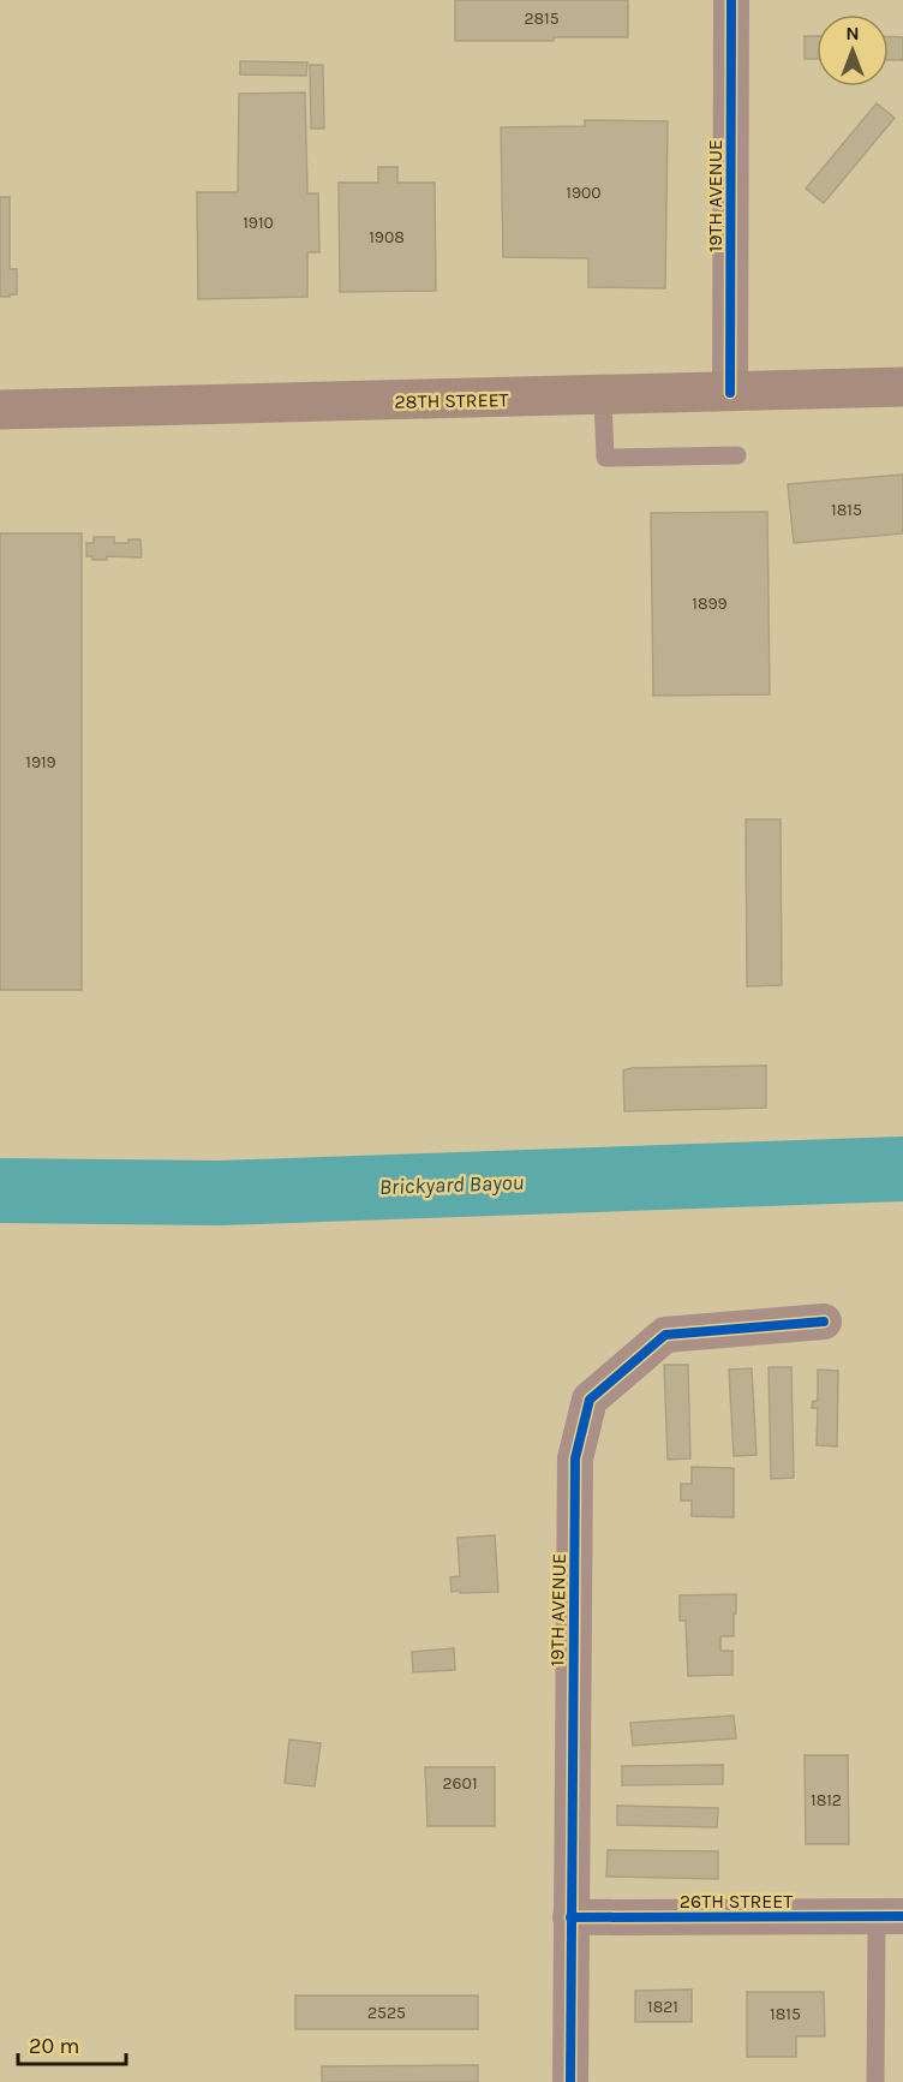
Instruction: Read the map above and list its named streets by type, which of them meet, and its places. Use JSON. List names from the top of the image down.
{
  "streets": {
    "main road": ["28TH STREET"],
    "street": ["19TH AVENUE", "26TH STREET"]
  },
  "crossings": [
    ["19TH AVENUE", "28TH STREET"],
    ["19TH AVENUE", "26TH STREET"]
  ],
  "water": ["Brickyard Bayou"],
  "house_numbers": [
    "2815",
    "1900",
    "1910",
    "1908",
    "1815",
    "1899",
    "1919",
    "2601",
    "1812",
    "1821",
    "2525",
    "1815"
  ],
  "scale_bar": "20 m",
  "north": "top"
}
